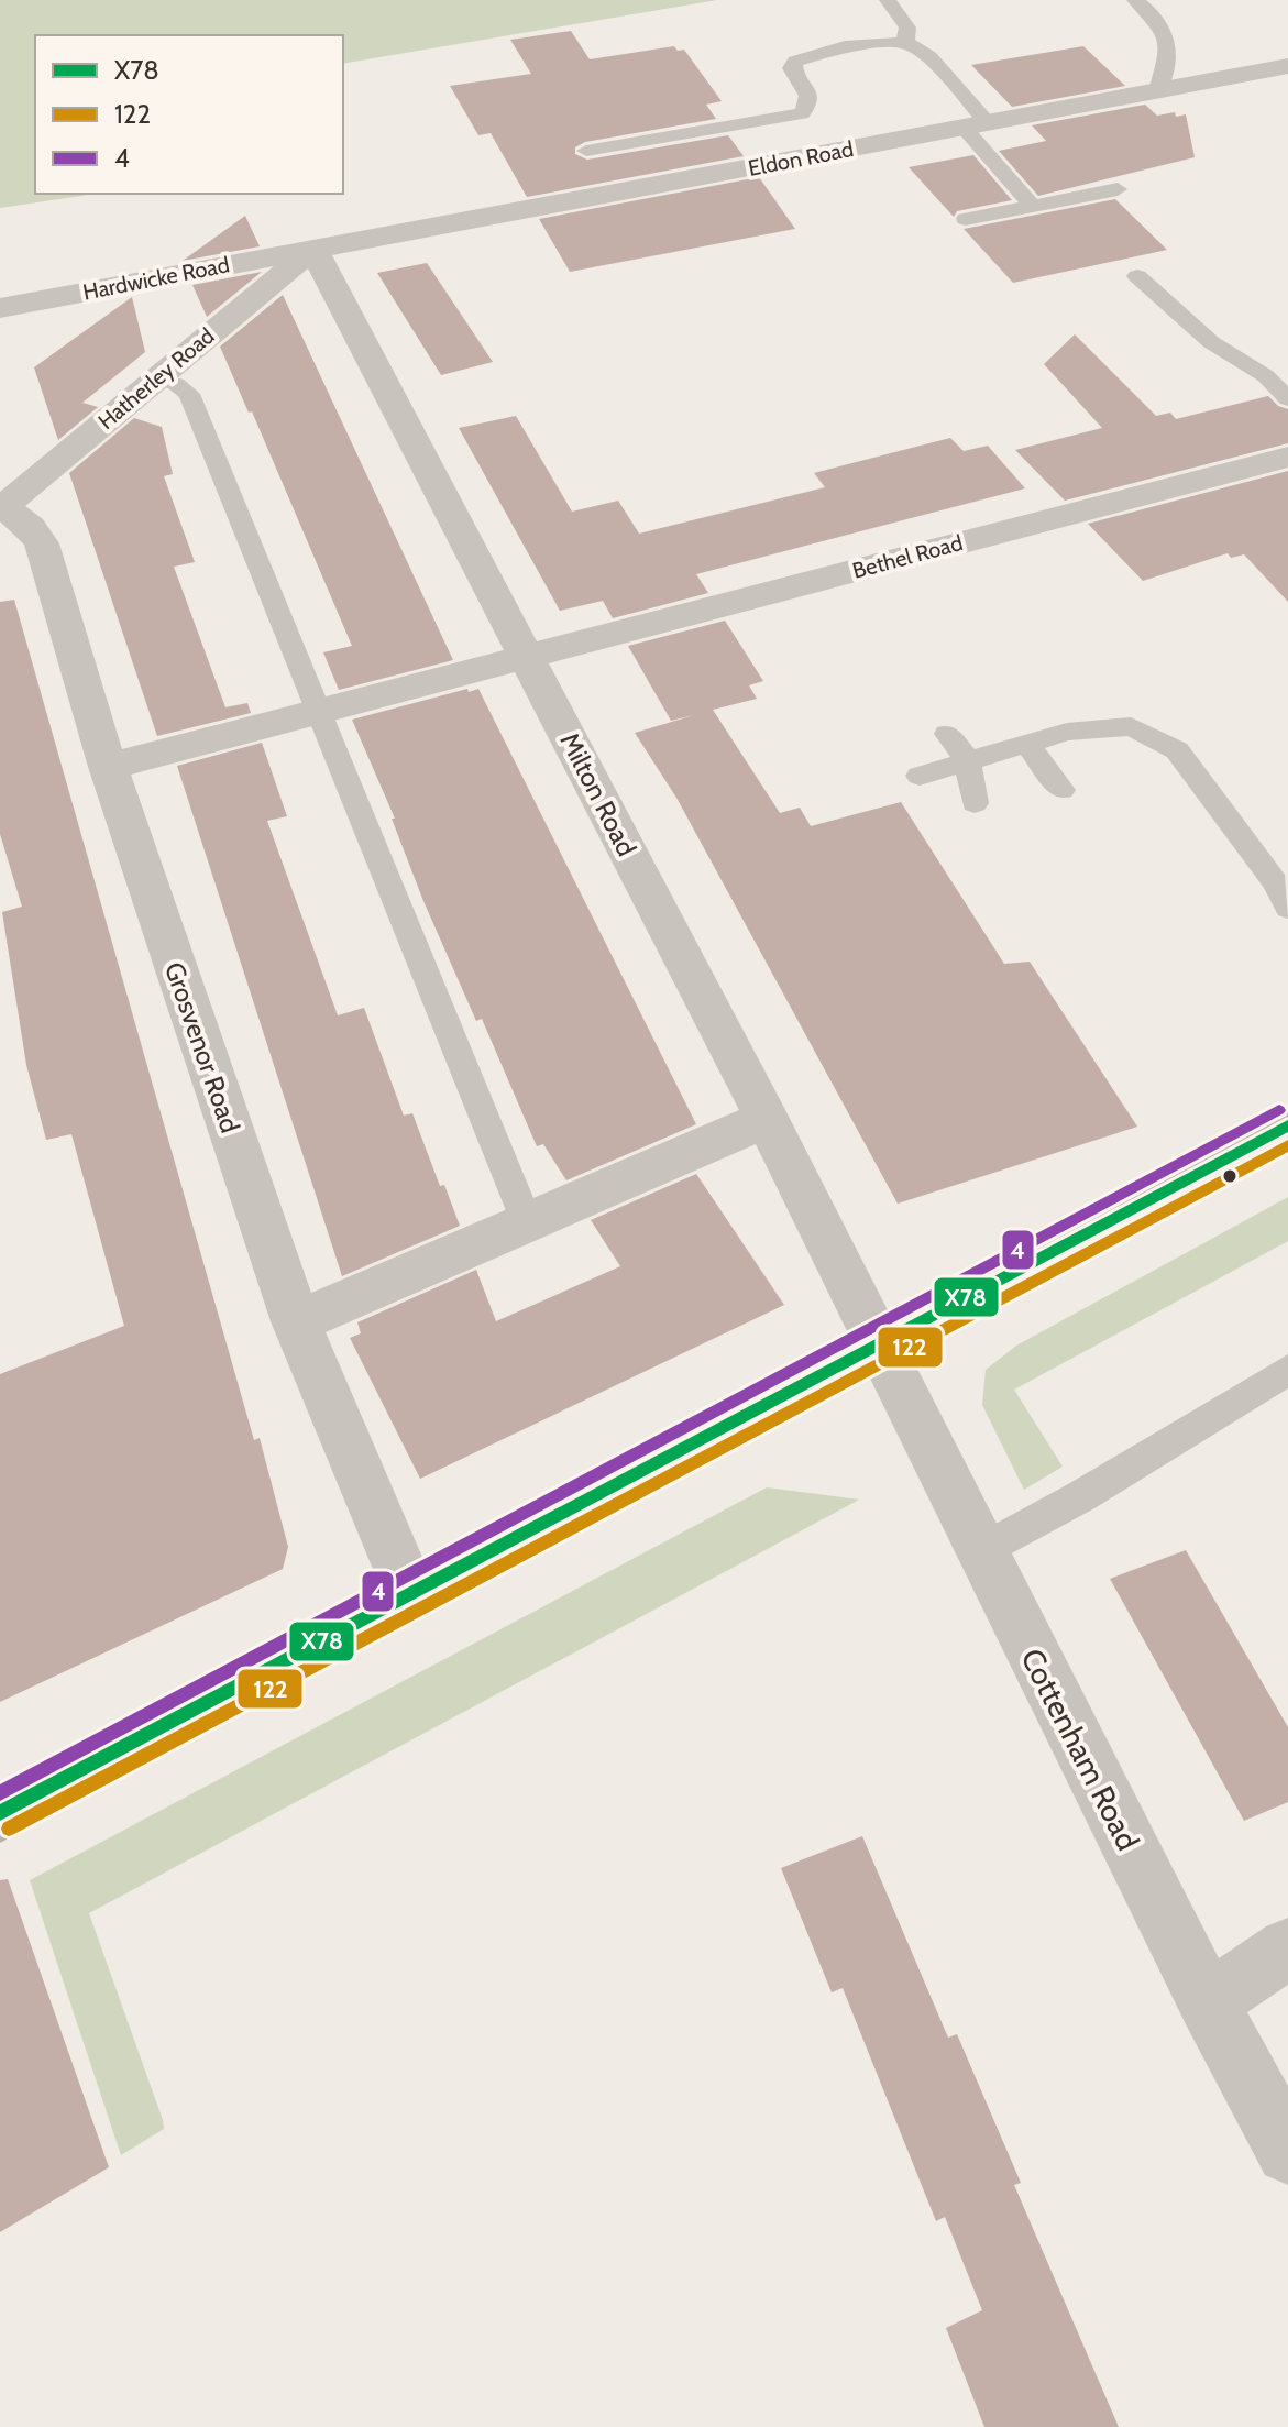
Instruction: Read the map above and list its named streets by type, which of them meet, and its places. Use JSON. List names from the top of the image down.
{
  "streets": {
    "street": [
      "Eldon Road",
      "Hardwicke Road",
      "Hatherley Road",
      "Bethel Road",
      "Milton Road",
      "Grosvenor Road",
      "Cottenham Road"
    ]
  },
  "crossings": [
    ["Eldon Road", "Hardwicke Road"],
    ["Eldon Road", "Hatherley Road"],
    ["Eldon Road", "Milton Road"],
    ["Hardwicke Road", "Hatherley Road"],
    ["Hardwicke Road", "Milton Road"],
    ["Hatherley Road", "Milton Road"],
    ["Hatherley Road", "Grosvenor Road"],
    ["Bethel Road", "Milton Road"],
    ["Bethel Road", "Grosvenor Road"],
    ["Milton Road", "Cottenham Road"]
  ],
  "lines": ["transit line 4", "transit line X78", "transit line 122"],
  "legend": ["X78", "122", "4"]
}
